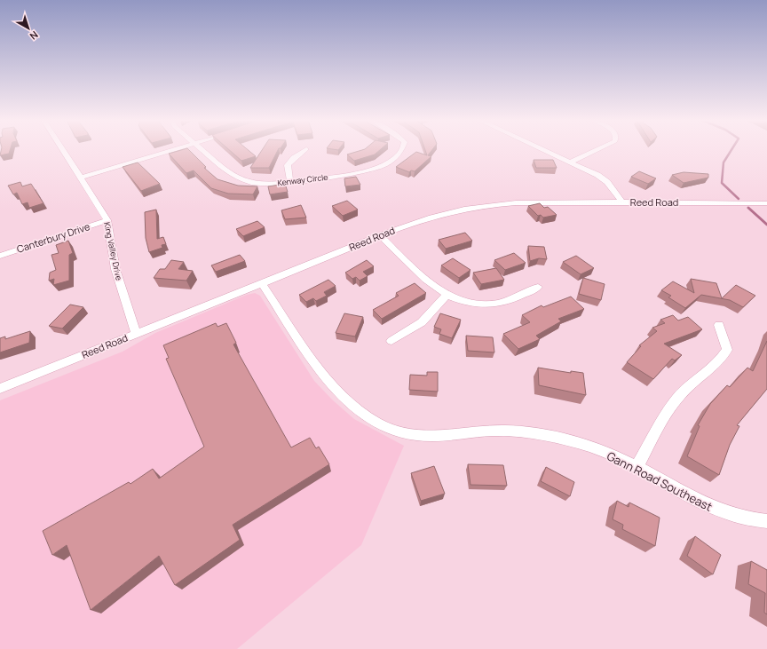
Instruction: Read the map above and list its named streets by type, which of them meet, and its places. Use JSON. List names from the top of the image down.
{
  "streets": {
    "street": [
      "Kenway Circle",
      "Reed Road",
      "Canterbury Drive",
      "King Valley Drive",
      "Gann Road Southeast"
    ]
  },
  "crossings": [
    ["Reed Road", "King Valley Drive"],
    ["Reed Road", "Gann Road Southeast"],
    ["Canterbury Drive", "King Valley Drive"]
  ],
  "north": "bottom right"
}
